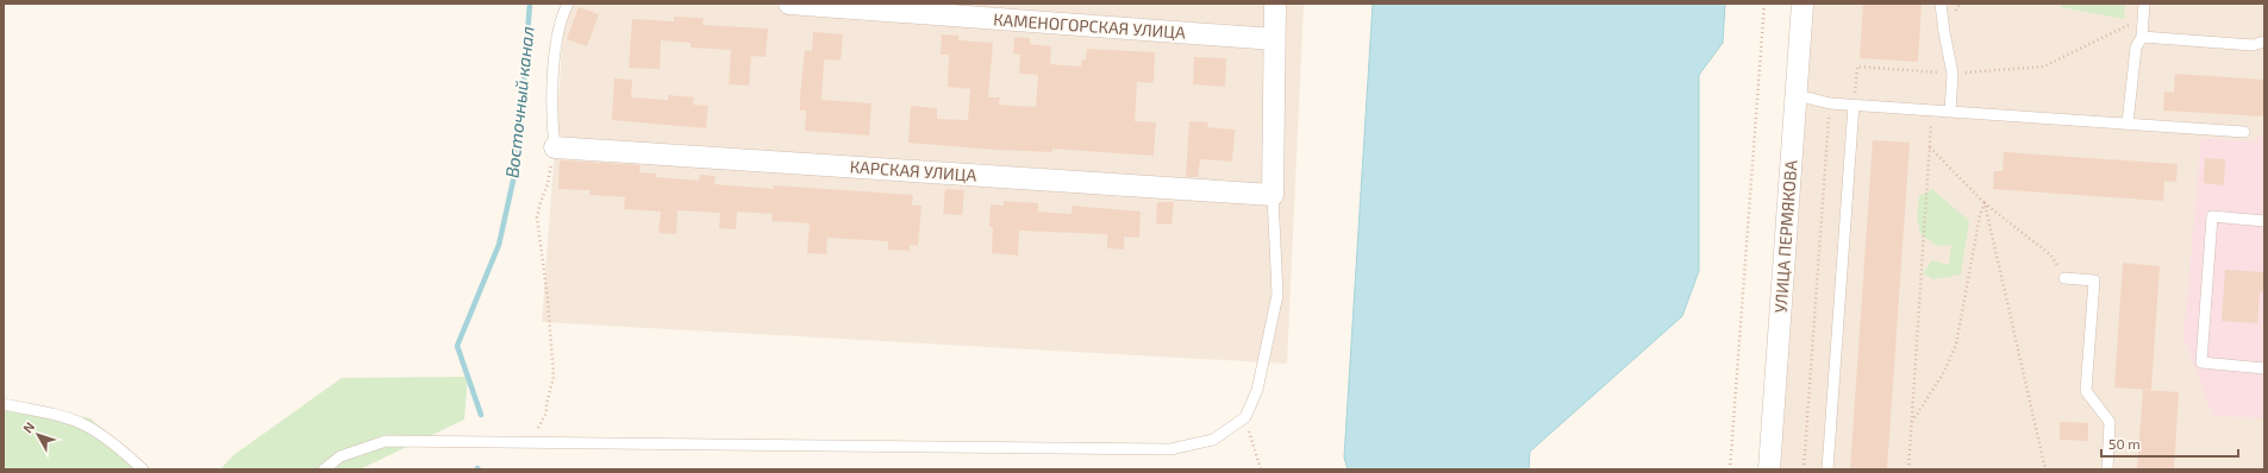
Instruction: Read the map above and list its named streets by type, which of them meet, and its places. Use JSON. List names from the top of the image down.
{
  "streets": {
    "street": ["КАМЕНОГОРСКАЯ УЛИЦА", "КАРСКАЯ УЛИЦА", "УЛИЦА ПЕРМЯКОВА"]
  },
  "water": ["Восточный канал"],
  "scale_bar": "50 m",
  "north": "top left"
}
